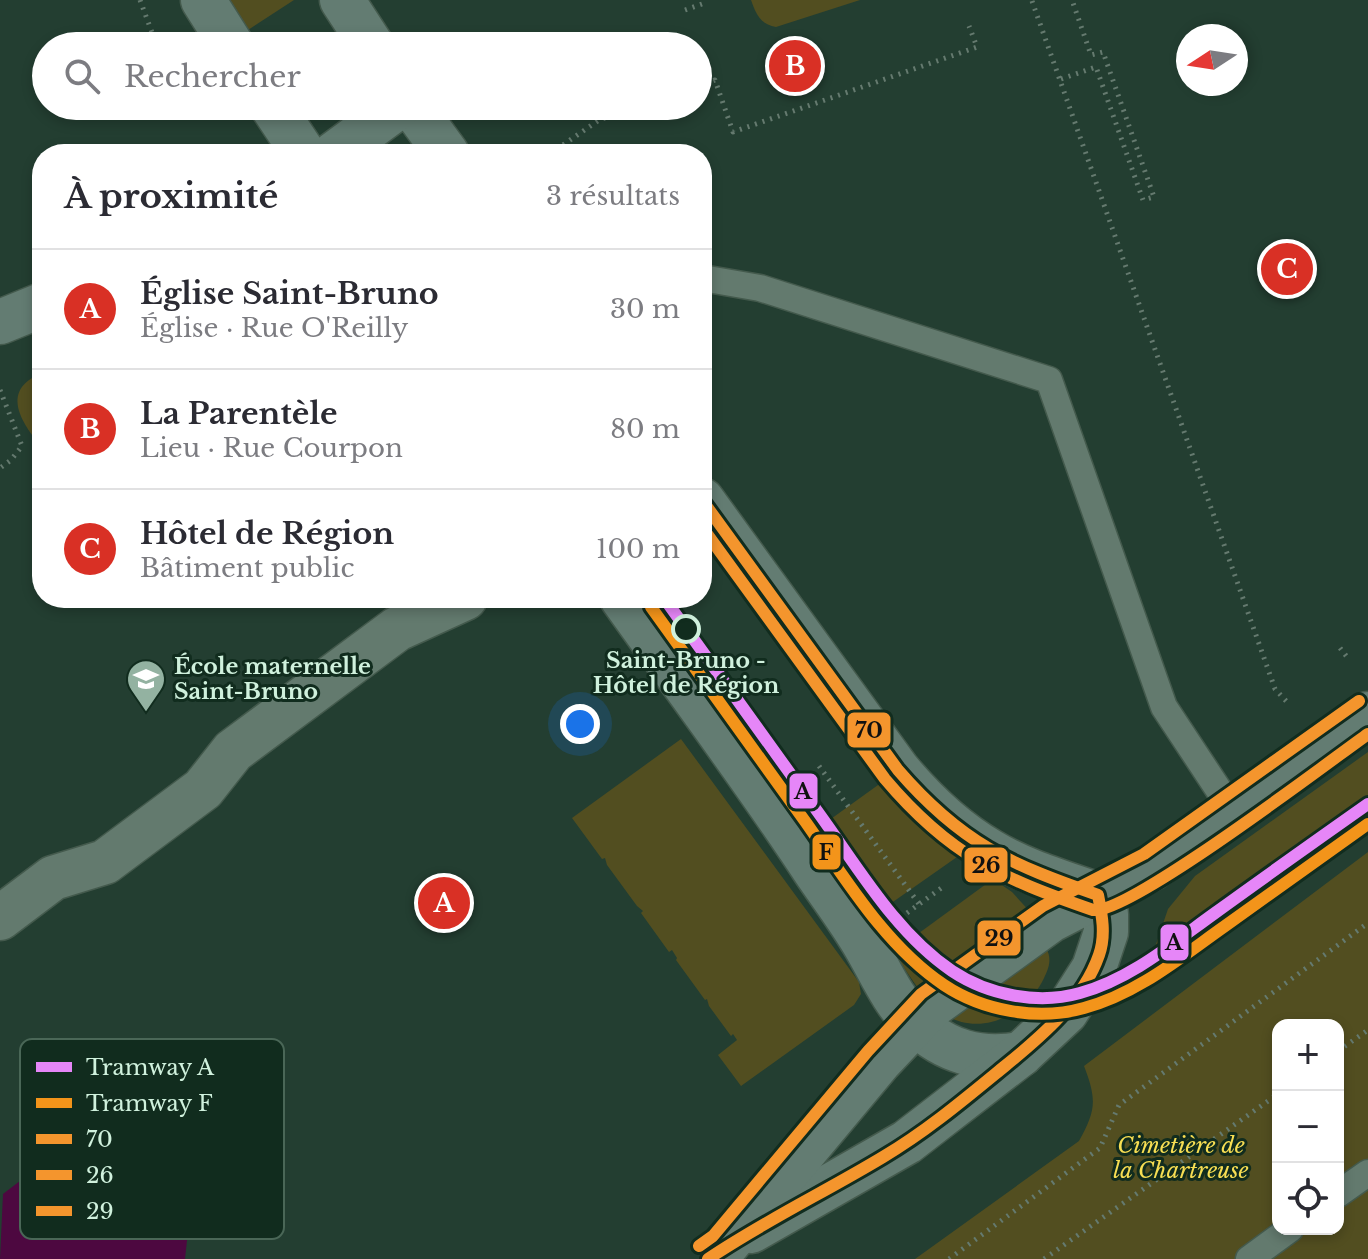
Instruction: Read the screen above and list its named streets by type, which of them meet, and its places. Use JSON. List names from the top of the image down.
{
  "parks": ["Cimetière de la Chartreuse"],
  "places": {
    "other": ["Saint-Bruno - Hôtel de Région"],
    "school or university": ["École maternelle Saint-Bruno"]
  },
  "lines": [
    "transit line 70",
    "transit line 26",
    "tram line A",
    "tram line F",
    "transit line 29"
  ],
  "legend": [
    "Tramway A",
    "Tramway F",
    "70",
    "26",
    "29"
  ],
  "north": "left",
  "page": {
    "search": "Rechercher",
    "pins": ["B", "C", "A"],
    "heading": ["À proximité", "3 résultats"],
    "list": [
      {
        "mark": "A",
        "name": "Église Saint-Bruno",
        "note": "Église · Rue O'Reilly",
        "value": "30 m"
      },
      {
        "mark": "B",
        "name": "La Parentèle",
        "note": "Lieu · Rue Courpon",
        "value": "80 m"
      },
      {
        "mark": "C",
        "name": "Hôtel de Région",
        "note": "Bâtiment public",
        "value": "100 m"
      }
    ],
    "map_buttons": ["+", "−"]
  }
}
